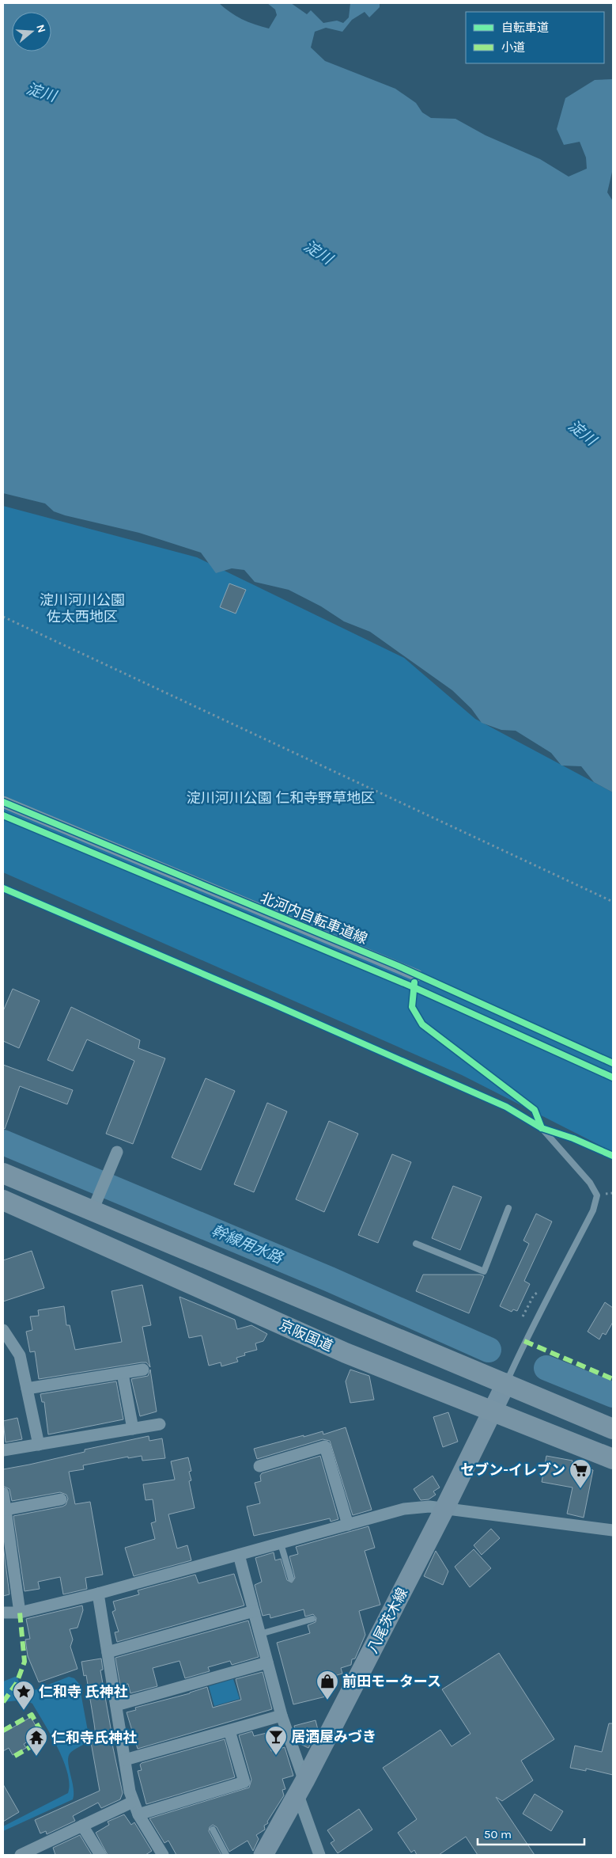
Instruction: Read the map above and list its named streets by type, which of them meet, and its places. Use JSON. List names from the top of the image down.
{
  "streets": {
    "highway": ["京阪国道"],
    "main road": ["八尾茨木線"],
    "street": ["北河内自転車道線"]
  },
  "crossings": [
    ["京阪国道", "八尾茨木線"]
  ],
  "water": ["淀川", "幹線用水路"],
  "parks": ["淀川河川公園 佐太西地区", "淀川河川公園 仁和寺野草地区"],
  "places": {
    "supermarket": ["セブン-イレブン"],
    "shop": ["前田モータース"],
    "place": ["仁和寺 氏神社"],
    "bar": ["居酒屋みづき"],
    "temple": ["仁和寺氏神社"]
  },
  "legend": ["自転車道", "小道"],
  "scale_bar": "50 m",
  "north": "right"
}
